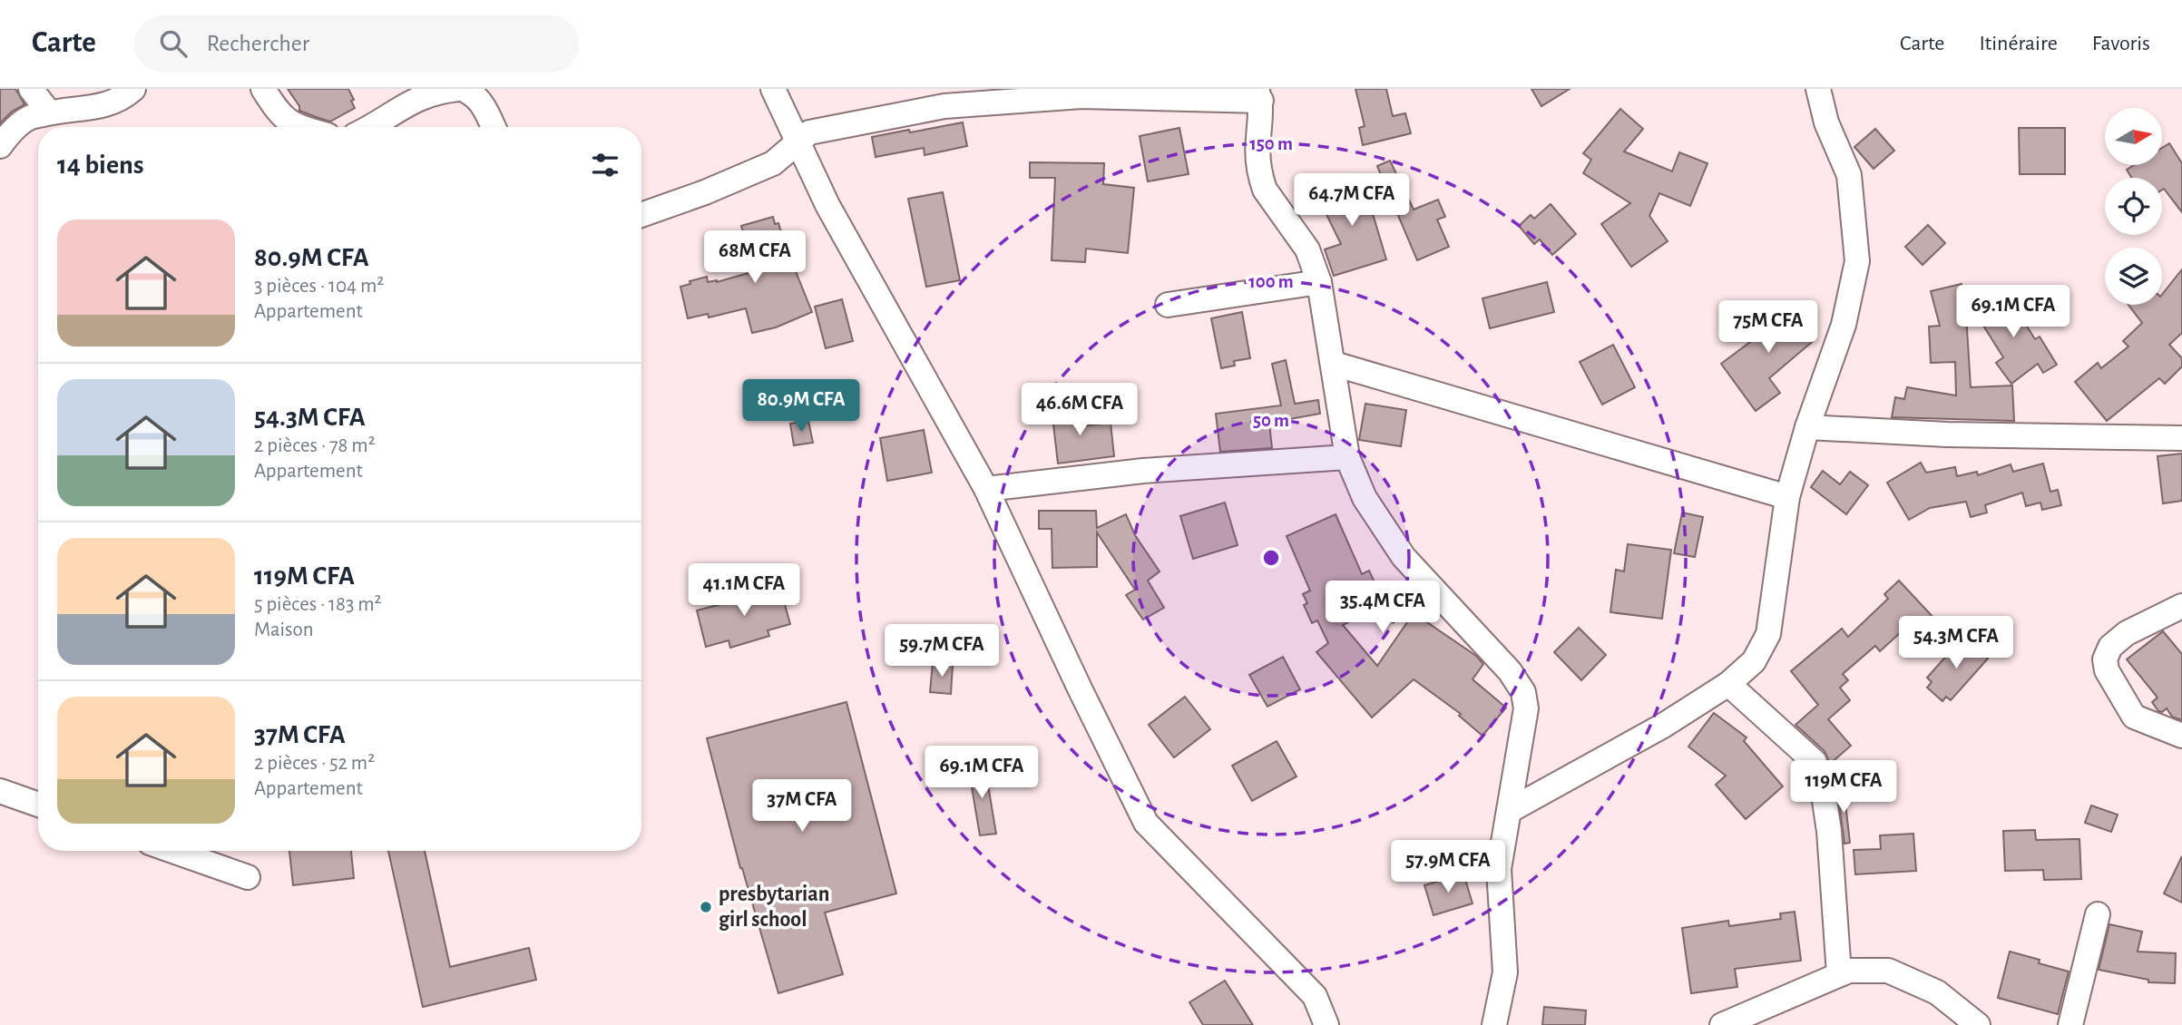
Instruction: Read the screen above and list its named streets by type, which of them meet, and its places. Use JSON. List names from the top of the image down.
{
  "places": ["presbytarian girl school"],
  "north": "right",
  "page": {
    "header": "Carte",
    "search": "Rechercher",
    "nav": ["Carte", "Itinéraire", "Favoris"],
    "heading": "14 biens",
    "price": [
      "64.7M CFA",
      "68M CFA",
      "69.1M CFA",
      "75M CFA",
      "80.9M CFA",
      "46.6M CFA",
      "41.1M CFA",
      "35.4M CFA",
      "54.3M CFA",
      "59.7M CFA",
      "69.1M CFA",
      "119M CFA",
      "37M CFA",
      "57.9M CFA"
    ],
    "list": [
      {
        "name": "80.9M CFA",
        "note": "3 pièces · 104 m² · Appartement"
      },
      {
        "name": "54.3M CFA",
        "note": "2 pièces · 78 m² · Appartement"
      },
      {
        "name": "119M CFA",
        "note": "5 pièces · 183 m² · Maison"
      },
      {
        "name": "37M CFA",
        "note": "2 pièces · 52 m² · Appartement"
      }
    ]
  },
  "rings": ["150 m", "100 m", "50 m"]
}
